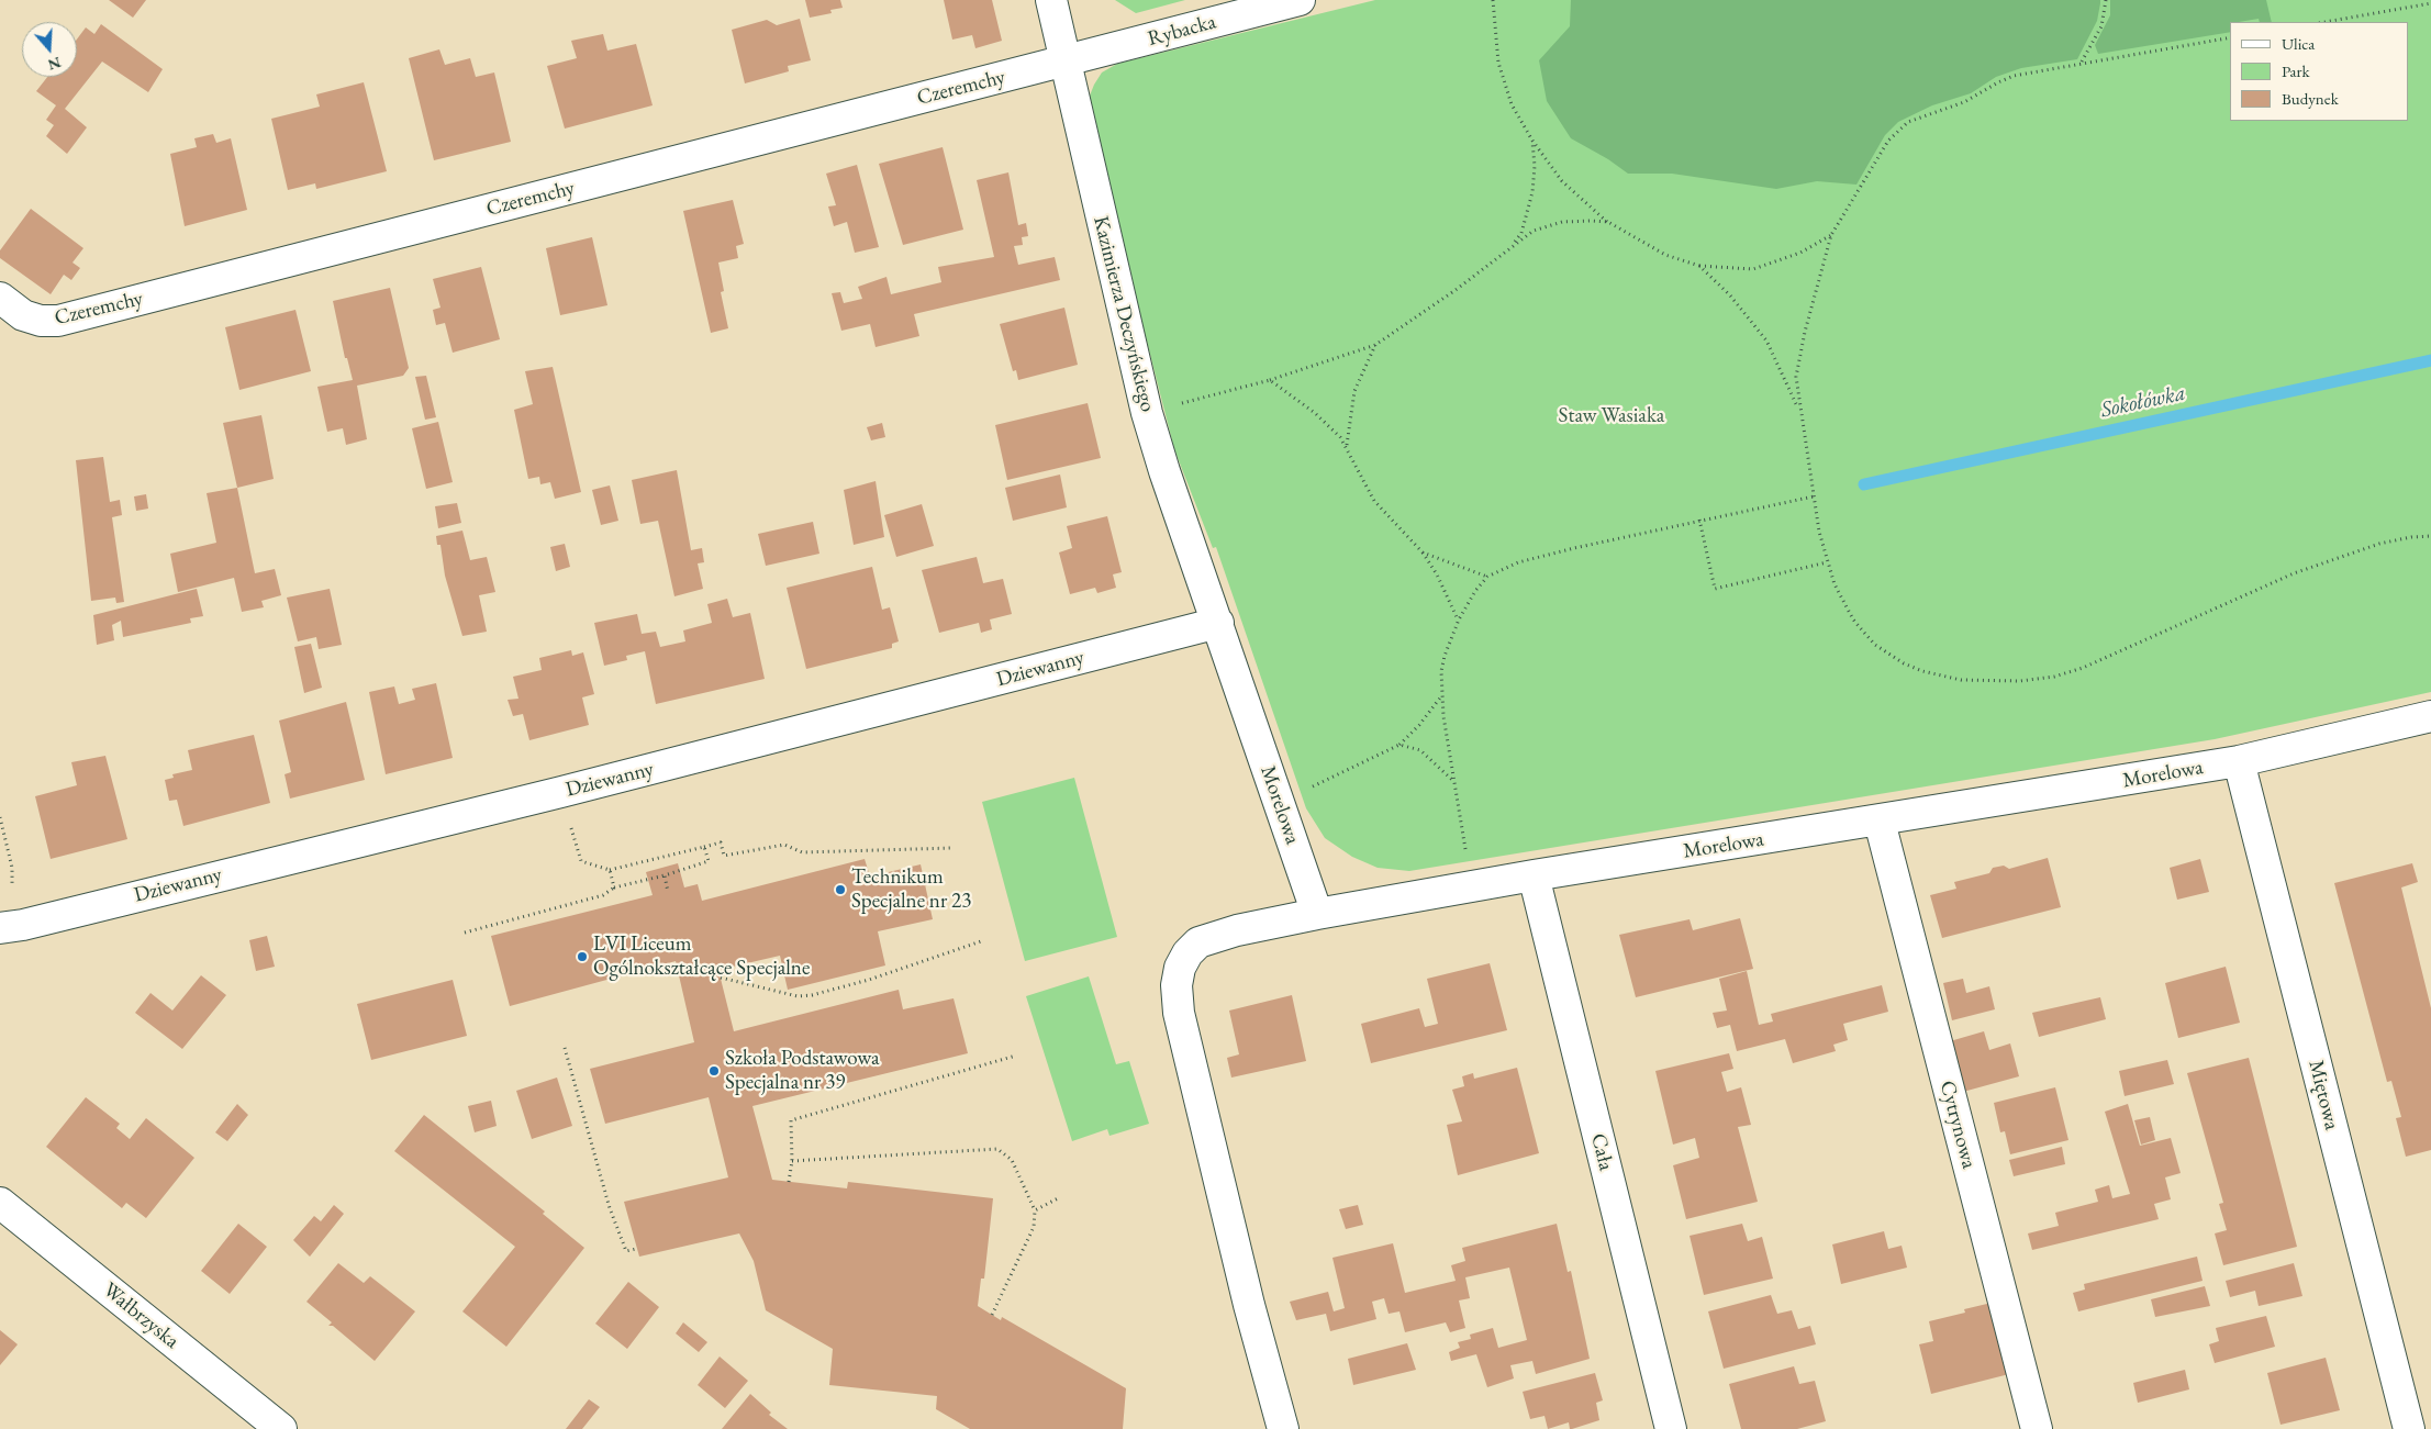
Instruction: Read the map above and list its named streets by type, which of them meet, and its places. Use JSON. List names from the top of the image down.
{
  "streets": {
    "street": [
      "Rybacka",
      "Czeremchy",
      "Kazimierza Deczyńskiego",
      "Dziewanny",
      "Morelowa",
      "Miętowa",
      "Cytrynowa",
      "Cała",
      "Wałbrzyska"
    ]
  },
  "crossings": [
    ["Rybacka", "Czeremchy"],
    ["Rybacka", "Kazimierza Deczyńskiego"],
    ["Czeremchy", "Kazimierza Deczyńskiego"],
    ["Kazimierza Deczyńskiego", "Dziewanny"],
    ["Kazimierza Deczyńskiego", "Morelowa"],
    ["Dziewanny", "Morelowa"],
    ["Morelowa", "Miętowa"],
    ["Morelowa", "Cytrynowa"],
    ["Morelowa", "Cała"]
  ],
  "water": ["Sokołówka"],
  "parks": ["Staw Wasiaka"],
  "places": ["Technikum Specjalne nr 23", "LVI Liceum Ogólnokształcące Specjalne", "Szkoła Podstawowa Specjalna nr 39"],
  "legend": ["Ulica", "Park", "Budynek"],
  "north": "bottom"
}
